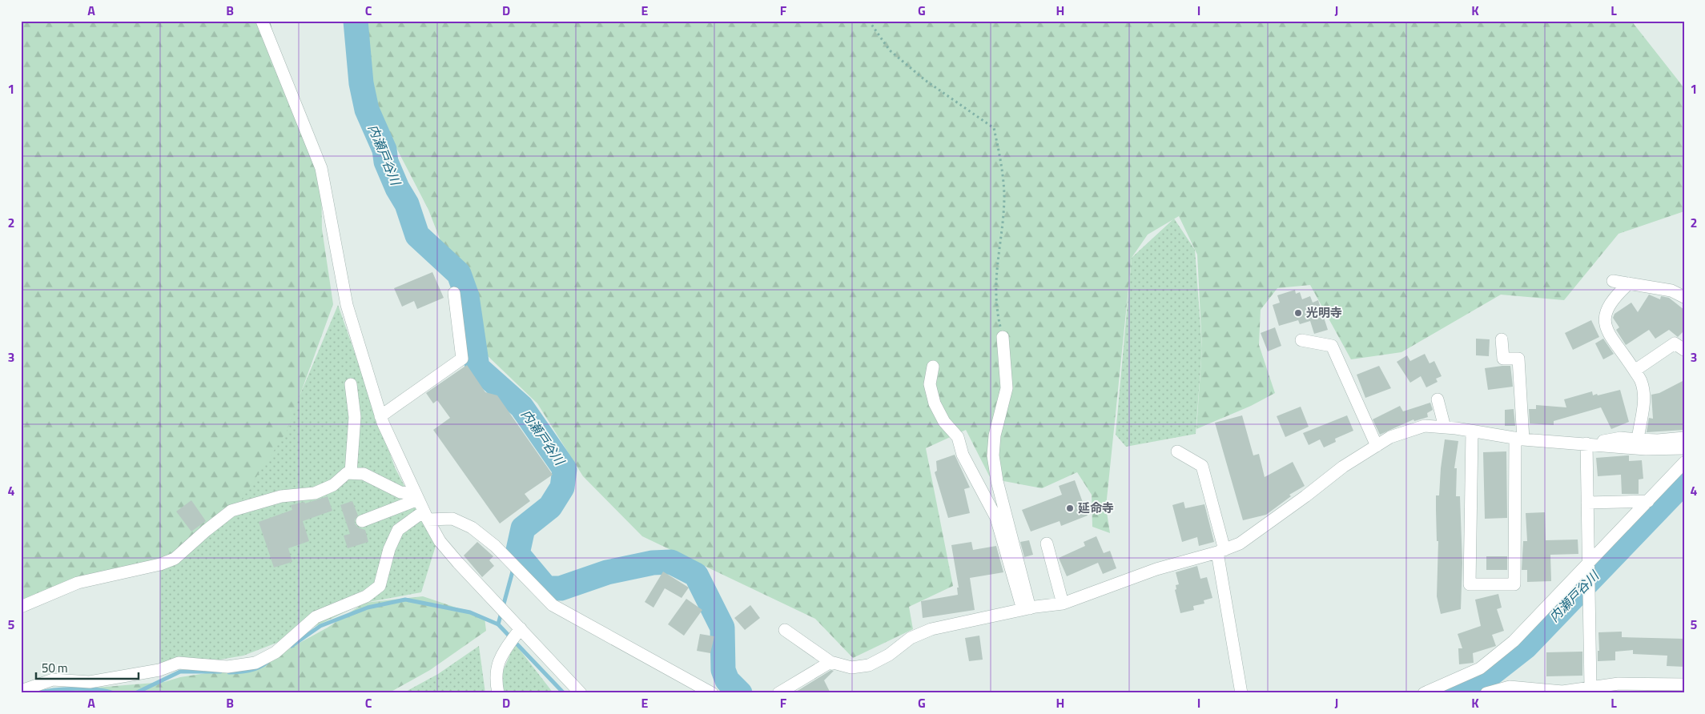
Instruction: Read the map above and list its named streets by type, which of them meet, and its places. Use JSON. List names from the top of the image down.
{
  "water": ["内瀬戸谷川"],
  "places": ["光明寺", "延命寺"],
  "scale_bar": "50 m",
  "grid": {
    "columns": [
      "A",
      "B",
      "C",
      "D",
      "E",
      "F",
      "G",
      "H",
      "I",
      "J",
      "K",
      "L"
    ],
    "rows": [
      "1",
      "2",
      "3",
      "4",
      "5"
    ]
  }
}
